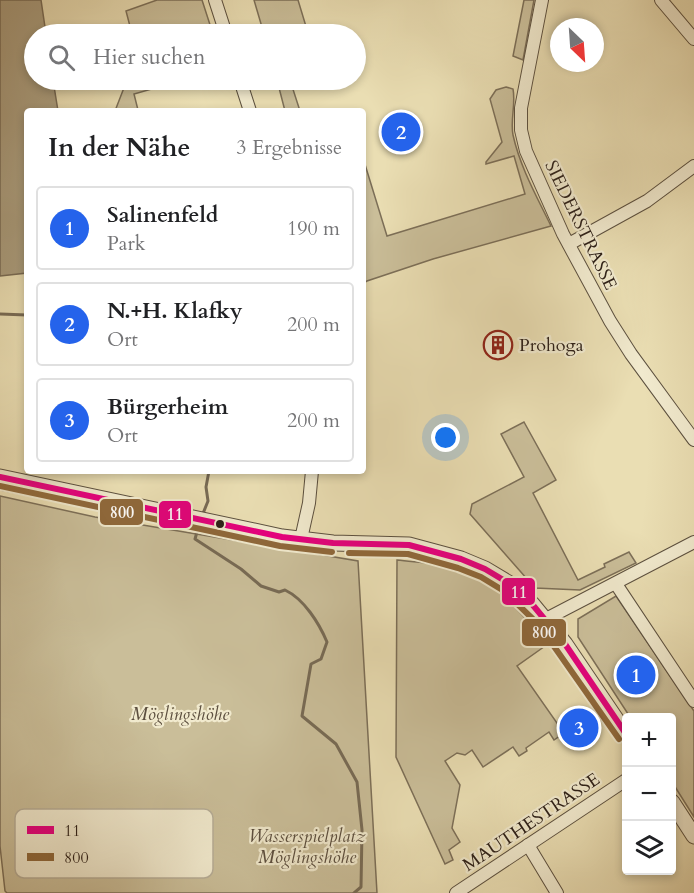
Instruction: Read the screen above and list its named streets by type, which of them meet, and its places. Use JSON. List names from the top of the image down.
{
  "streets": {
    "street": ["SIEDERSTRASSE", "MAUTHESTRASSE"]
  },
  "parks": ["Möglingshöhe", "Wasserspielplatz Möglingshöhe"],
  "places": {
    "building": ["Prohoga"]
  },
  "lines": ["transit line 11", "transit line 800"],
  "legend": ["11", "800"],
  "north": "bottom right",
  "page": {
    "search": "Hier suchen",
    "heading": ["In der Nähe", "3 Ergebnisse"],
    "pins": ["2", "1", "3"],
    "list": [
      {
        "mark": "1",
        "name": "Salinenfeld",
        "note": "Park",
        "value": "190 m"
      },
      {
        "mark": "2",
        "name": "N.+H. Klafky",
        "note": "Ort",
        "value": "200 m"
      },
      {
        "mark": "3",
        "name": "Bürgerheim",
        "note": "Ort",
        "value": "200 m"
      }
    ],
    "map_buttons": ["+", "−"]
  }
}
